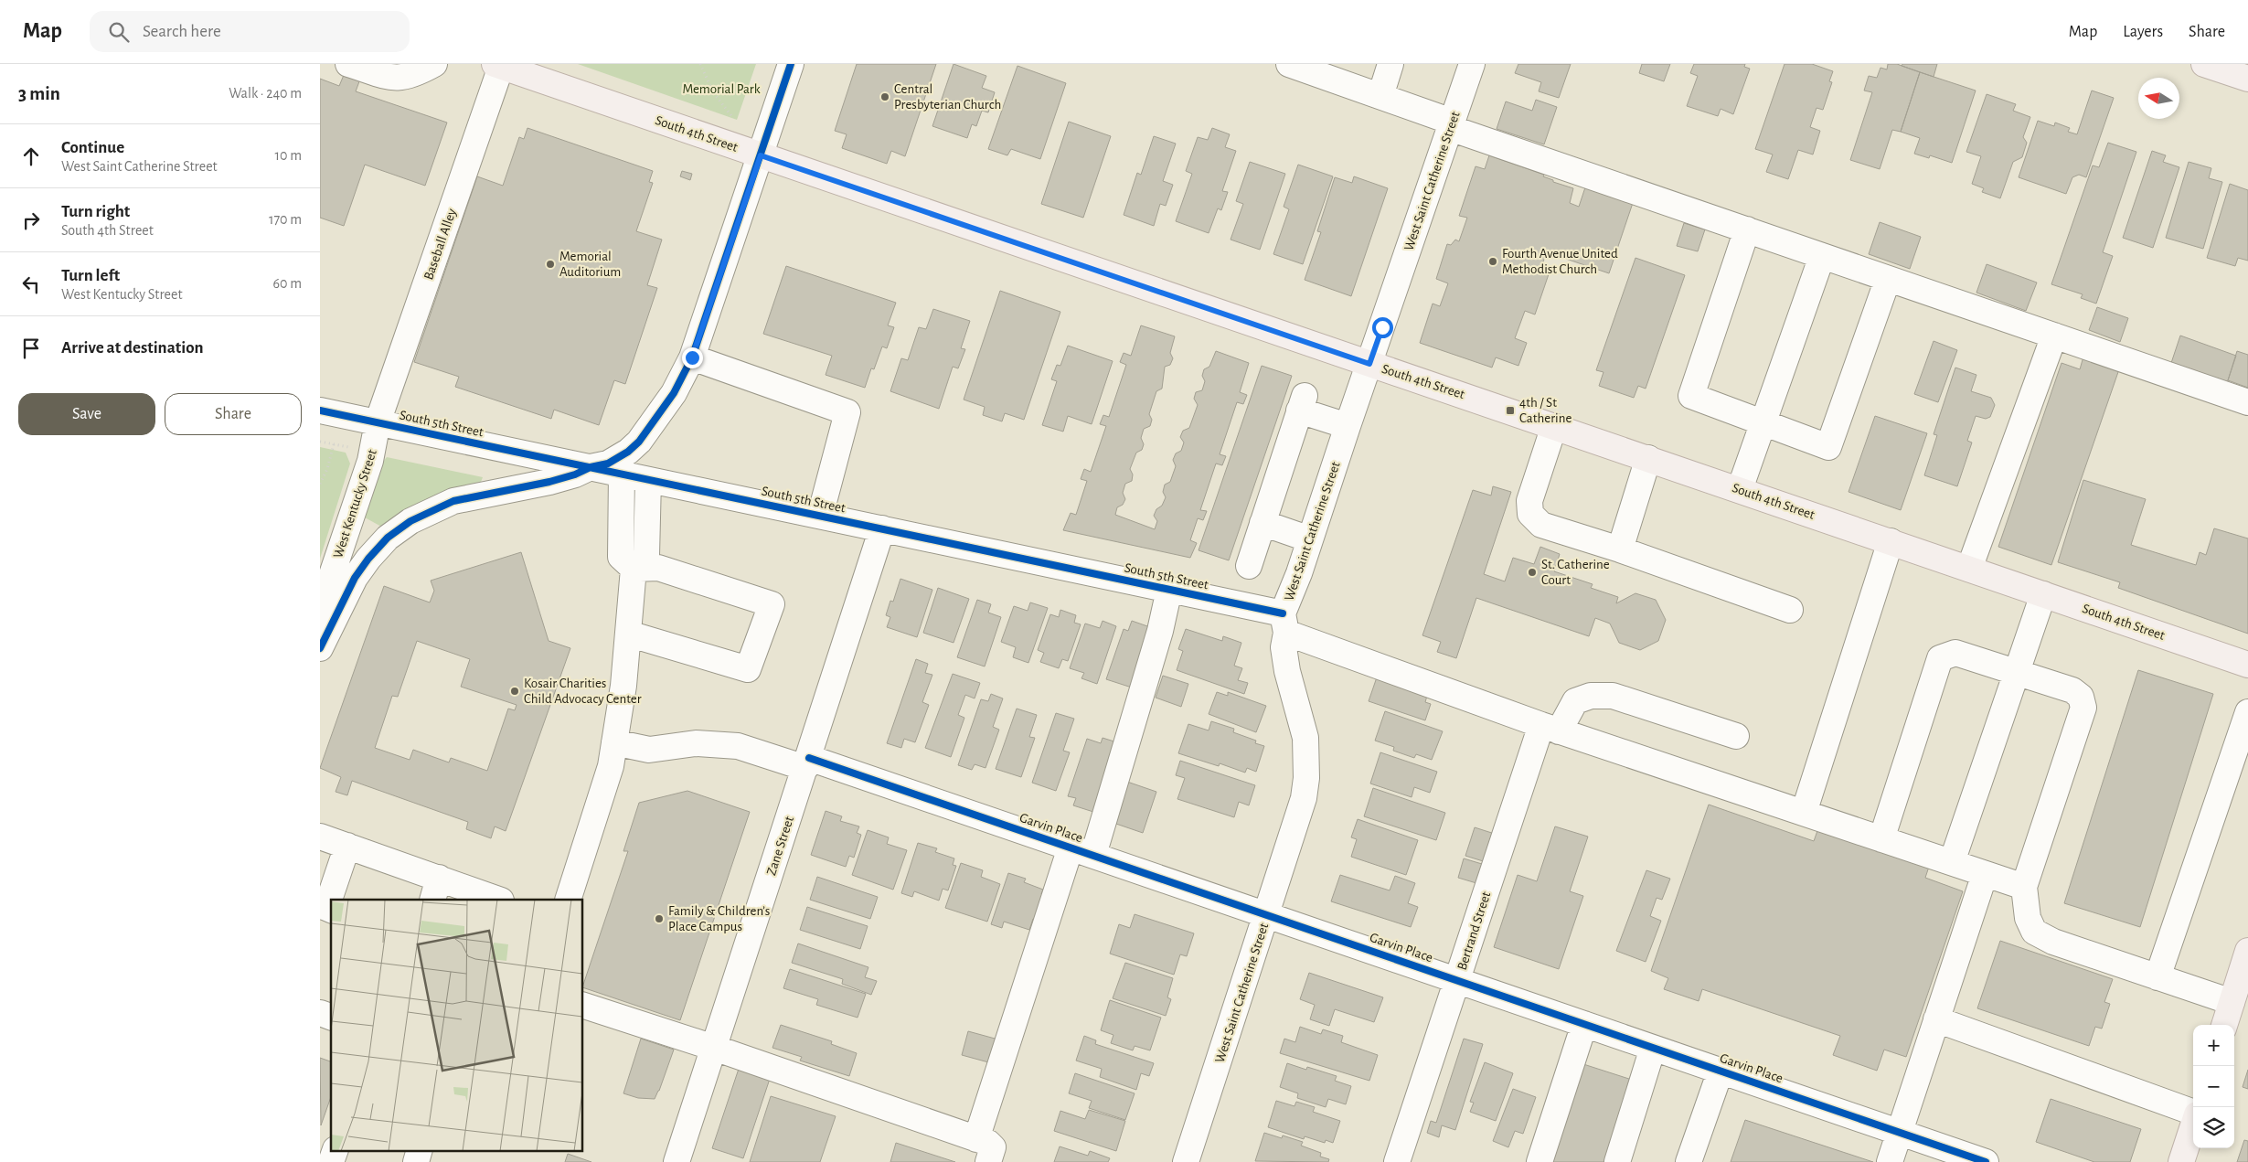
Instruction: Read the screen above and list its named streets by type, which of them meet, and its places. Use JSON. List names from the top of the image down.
{
  "streets": {
    "main road": ["South 4th Street"],
    "street": [
      "West Saint Catherine Street",
      "Baseball Alley",
      "South 5th Street",
      "West Kentucky Street",
      "Garvin Place",
      "Zane Street",
      "Bertrand Street"
    ]
  },
  "crossings": [
    ["South 4th Street", "West Saint Catherine Street"],
    ["South 4th Street", "Baseball Alley"],
    ["South 4th Street", "West Kentucky Street"],
    ["West Saint Catherine Street", "South 5th Street"],
    ["West Saint Catherine Street", "Garvin Place"],
    ["Baseball Alley", "South 5th Street"],
    ["Baseball Alley", "West Kentucky Street"],
    ["South 5th Street", "West Kentucky Street"],
    ["South 5th Street", "Zane Street"],
    ["South 5th Street", "Bertrand Street"],
    ["Garvin Place", "Zane Street"],
    ["Garvin Place", "Bertrand Street"]
  ],
  "parks": ["Memorial Park"],
  "places": {
    "other": [
      "Central Presbyterian Church",
      "Fourth Avenue United Methodist Church",
      "Memorial Auditorium",
      "St. Catherine Court",
      "Kosair Charities Child Advocacy Center",
      "Family & Children’s Place Campus"
    ],
    "transit": ["4th / St Catherine"]
  },
  "north": "left",
  "page": {
    "header": "Map",
    "search": "Search here",
    "nav": ["Map", "Layers", "Share"],
    "heading": ["3 min", "Walk · 240 m"],
    "list": [
      ["Continue", "West Saint Catherine Street", "10 m"],
      ["Turn right", "South 4th Street", "170 m"],
      ["Turn left", "West Kentucky Street", "60 m"],
      "Arrive at destination"
    ],
    "buttons": ["Save", "Share"],
    "map_buttons": ["+", "−"]
  }
}
